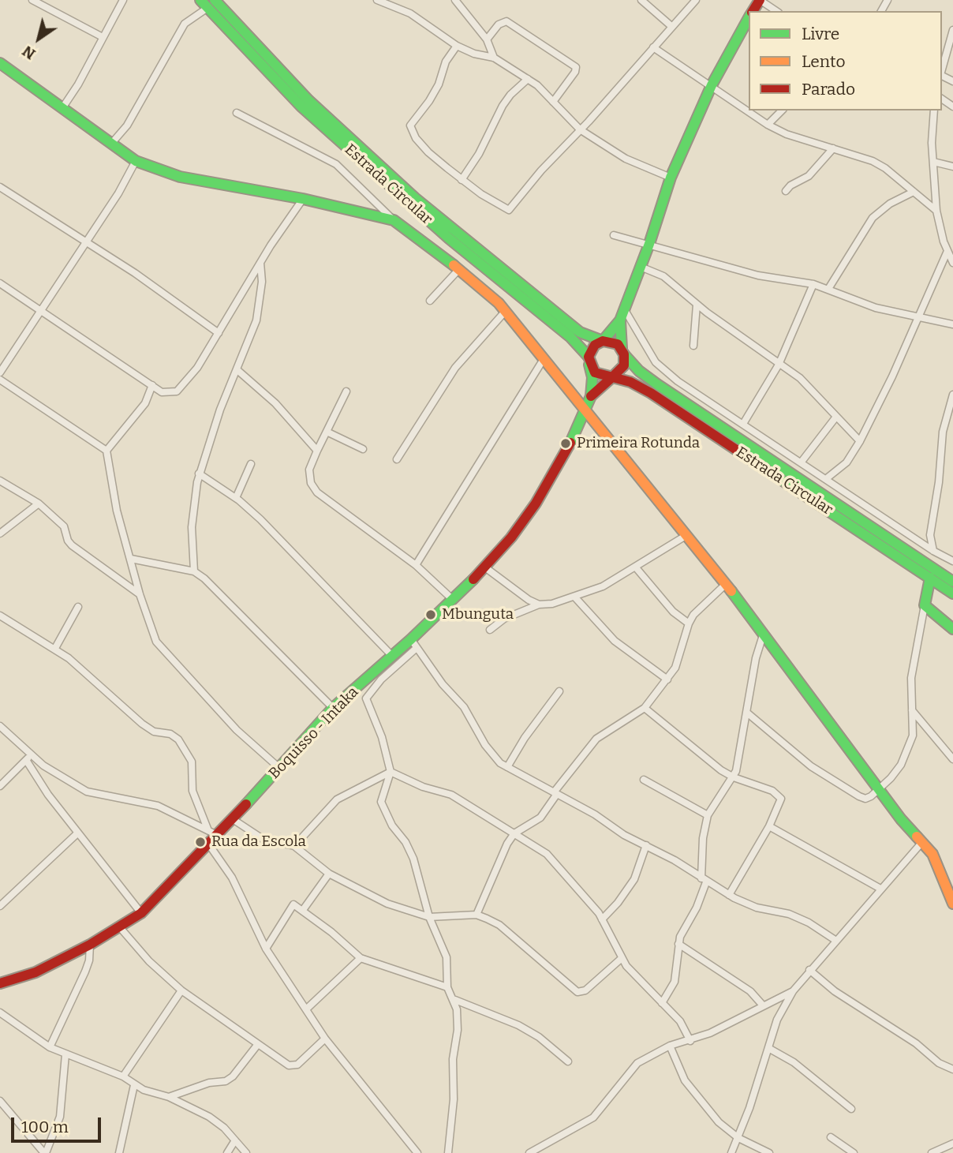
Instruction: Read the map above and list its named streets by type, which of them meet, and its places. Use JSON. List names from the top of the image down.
{
  "streets": {
    "street": ["Estrada Circular", "Boquisso - Intaka"]
  },
  "places": ["Primeira Rotunda", "Mbunguta", "Rua da Escola"],
  "legend": ["Livre", "Lento", "Parado"],
  "scale_bar": "100 m",
  "north": "bottom left"
}
